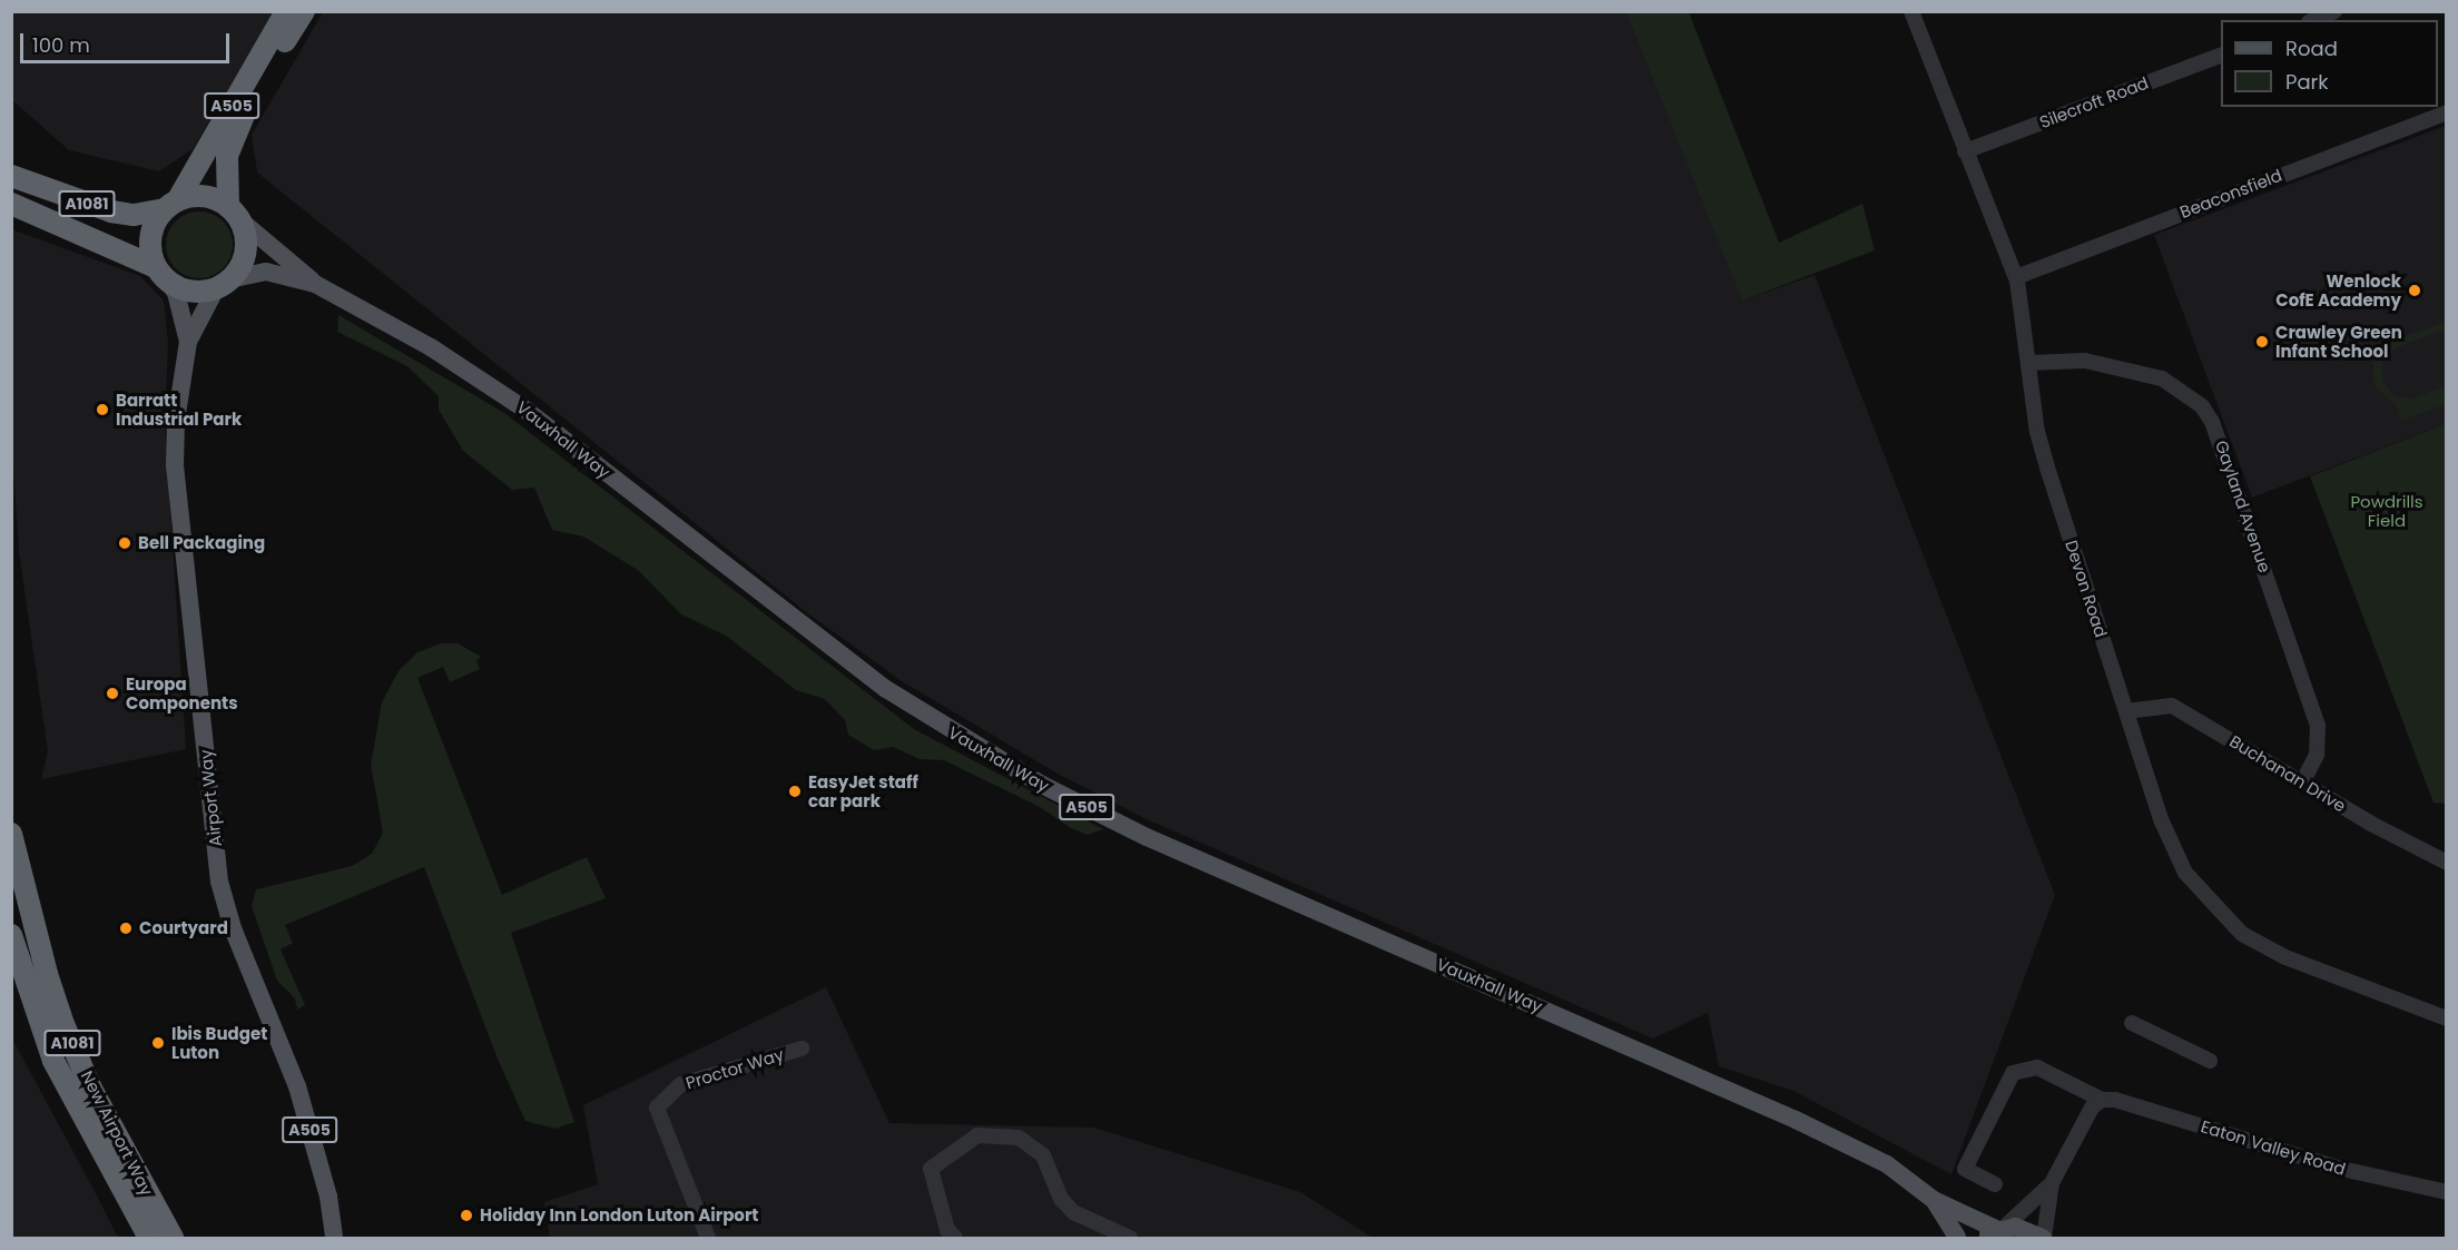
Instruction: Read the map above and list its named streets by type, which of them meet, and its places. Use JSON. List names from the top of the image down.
{
  "streets": {
    "highway": ["A505", "A1081", "New Airport Way"],
    "main road": ["Vauxhall Way", "Airport Way"],
    "street": [
      "Silecroft Road",
      "Beaconsfield",
      "Gayland Avenue",
      "Devon Road",
      "Buchanan Drive",
      "Proctor Way",
      "Eaton Valley Road"
    ]
  },
  "crossings": [
    ["Silecroft Road", "Devon Road"],
    ["A505", "A1081"],
    ["A505", "Vauxhall Way"],
    ["A505", "Airport Way"],
    ["Beaconsfield", "Devon Road"],
    ["A1081", "Vauxhall Way"],
    ["A1081", "Airport Way"],
    ["Vauxhall Way", "Airport Way"],
    ["Gayland Avenue", "Devon Road"],
    ["Gayland Avenue", "Buchanan Drive"],
    ["Devon Road", "Buchanan Drive"]
  ],
  "parks": ["Powdrills Field"],
  "places": [
    "Wenlock CofE Academy",
    "Crawley Green Infant School",
    "Barratt Industrial Park",
    "Bell Packaging",
    "Europa Components",
    "EasyJet staff car park",
    "Courtyard",
    "Ibis Budget Luton",
    "Holiday Inn London Luton Airport"
  ],
  "legend": ["Road", "Park"],
  "scale_bar": "100 m"
}
